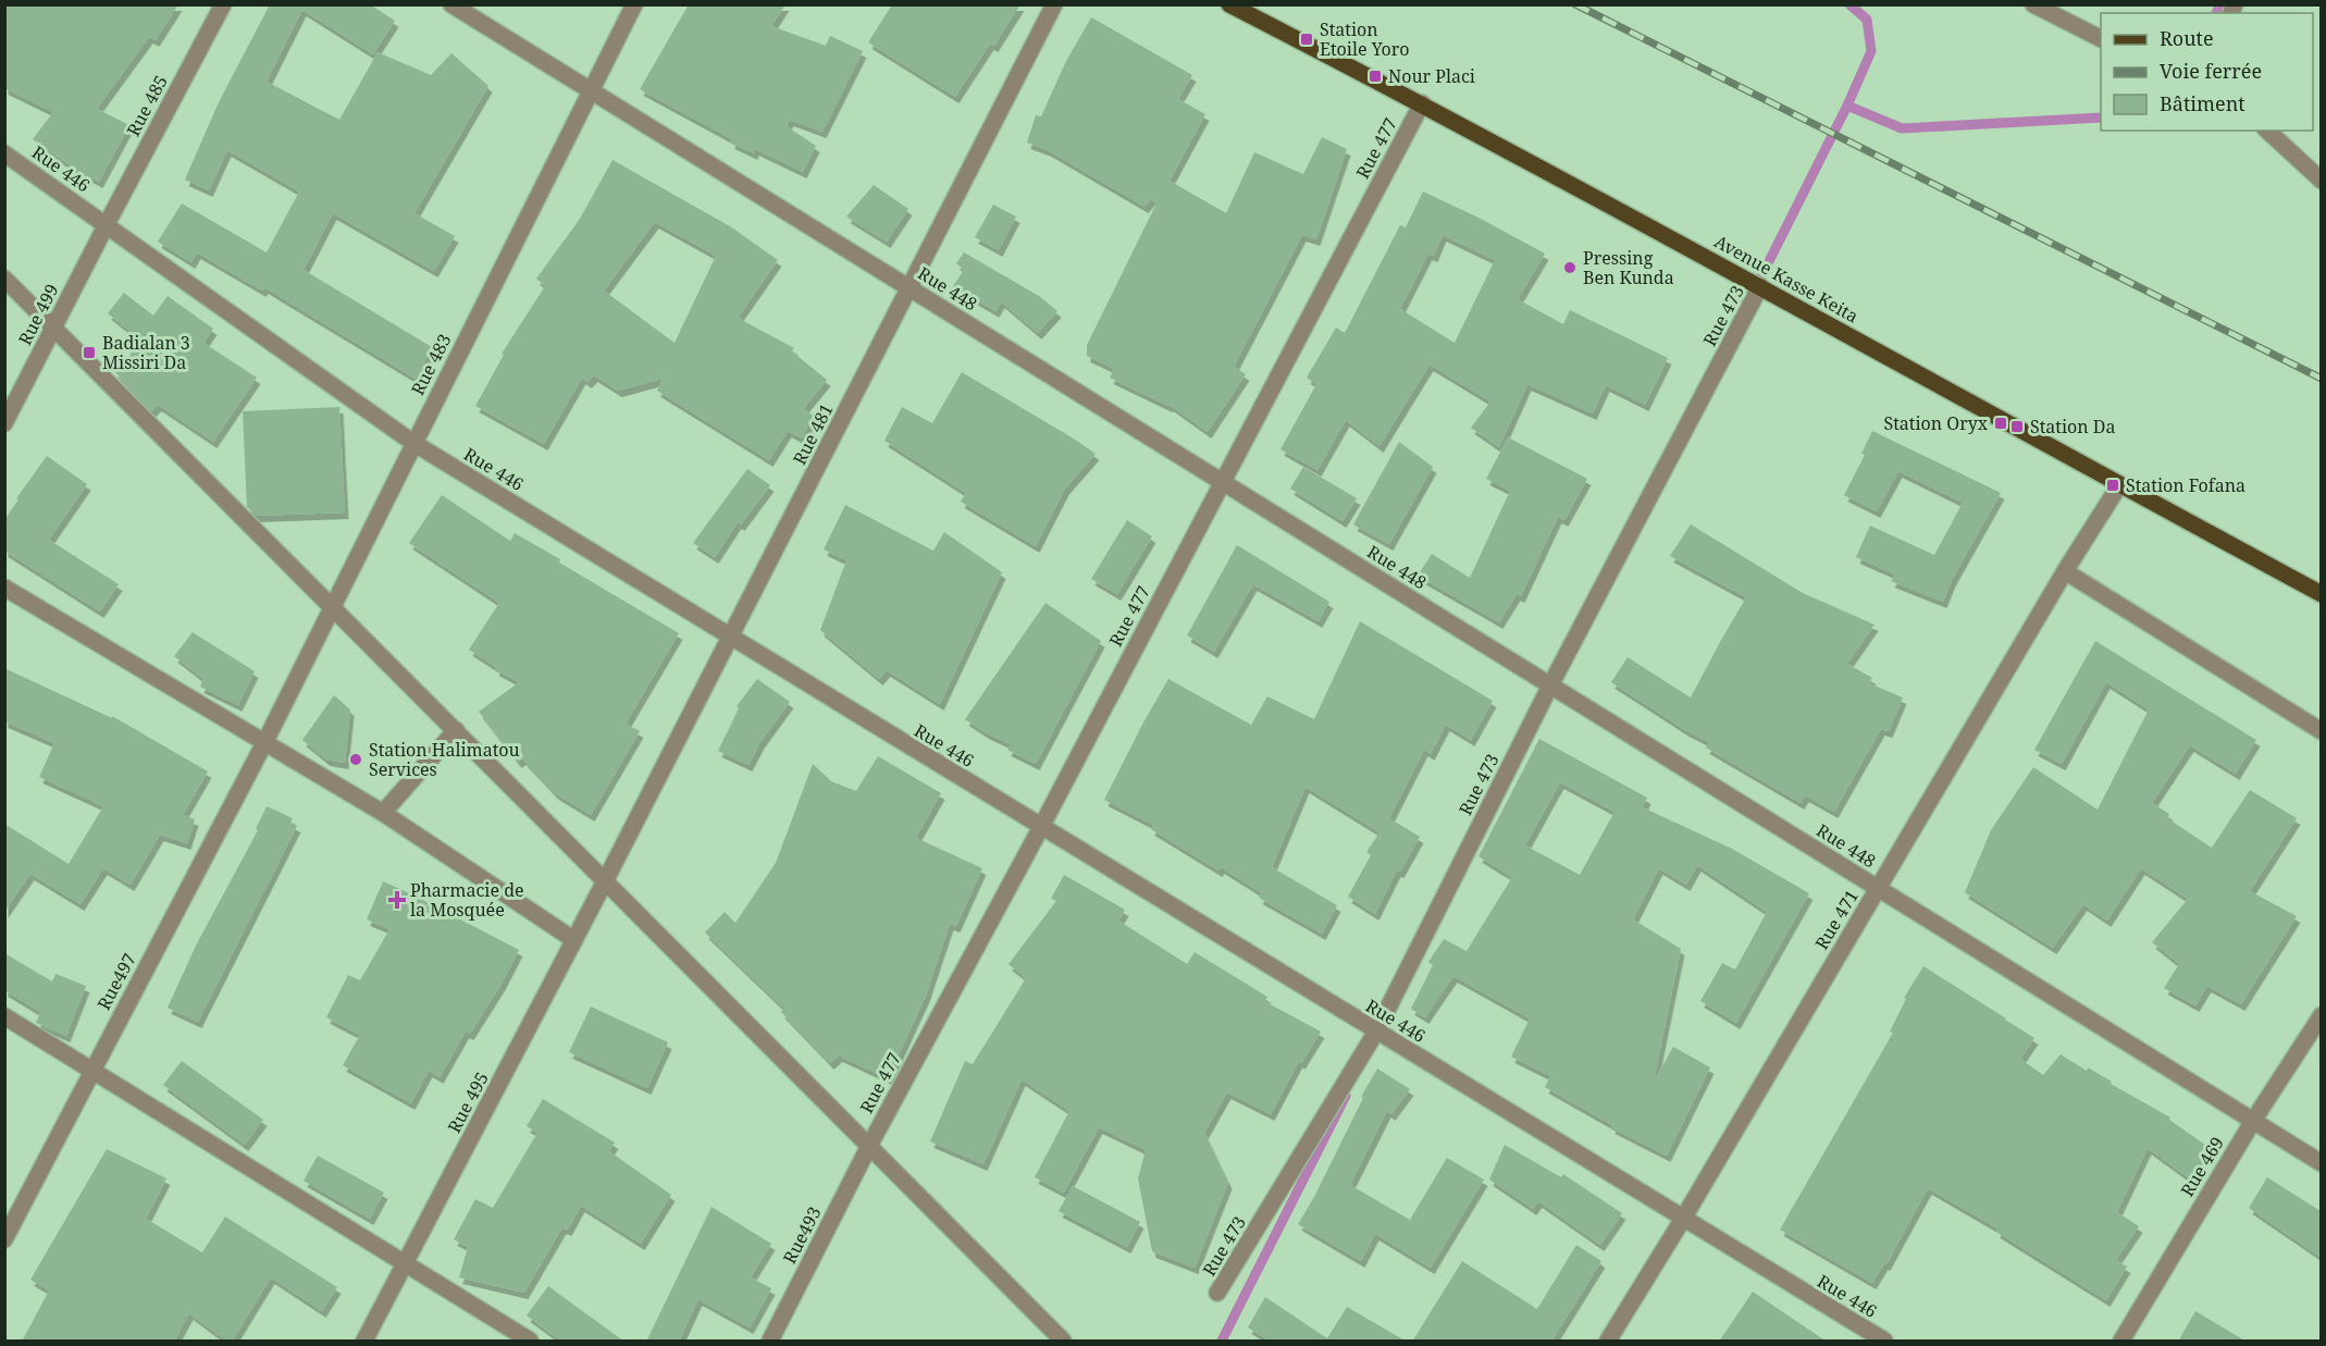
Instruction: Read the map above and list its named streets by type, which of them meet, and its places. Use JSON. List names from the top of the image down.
{
  "streets": {
    "main road": ["Avenue Kasse Keita"],
    "street": [
      "Rue 485",
      "Rue 477",
      "Rue 446",
      "Rue 448",
      "Rue 499",
      "Rue 473",
      "Rue 483",
      "Rue 481",
      "Rue 471",
      "Rue497",
      "Rue 495",
      "Rue 469",
      "Rue493"
    ]
  },
  "crossings": [
    ["Rue 485", "Rue 446"],
    ["Rue 485", "Rue 499"],
    ["Rue 477", "Rue 446"],
    ["Rue 477", "Avenue Kasse Keita"],
    ["Rue 477", "Rue 448"],
    ["Rue 477", "Rue493"],
    ["Rue 446", "Rue 499"],
    ["Rue 446", "Rue 473"],
    ["Rue 446", "Rue 483"],
    ["Rue 446", "Rue 481"],
    ["Rue 446", "Rue 471"],
    ["Avenue Kasse Keita", "Rue 473"],
    ["Avenue Kasse Keita", "Rue 471"],
    ["Rue 448", "Rue 473"],
    ["Rue 448", "Rue 483"],
    ["Rue 448", "Rue 481"],
    ["Rue 448", "Rue 471"],
    ["Rue 448", "Rue 469"],
    ["Rue 483", "Rue497"],
    ["Rue 481", "Rue 495"]
  ],
  "places": {
    "transit": [
      "Station Etoile Yoro",
      "Nour Placi",
      "Badialan 3 Missiri Da",
      "Station Oryx",
      "Station Da",
      "Station Fofana"
    ],
    "other": ["Pressing Ben Kunda", "Station Halimatou Services"],
    "health": ["Pharmacie de la Mosquée"]
  },
  "legend": ["Route", "Voie ferrée", "Bâtiment"]
}
